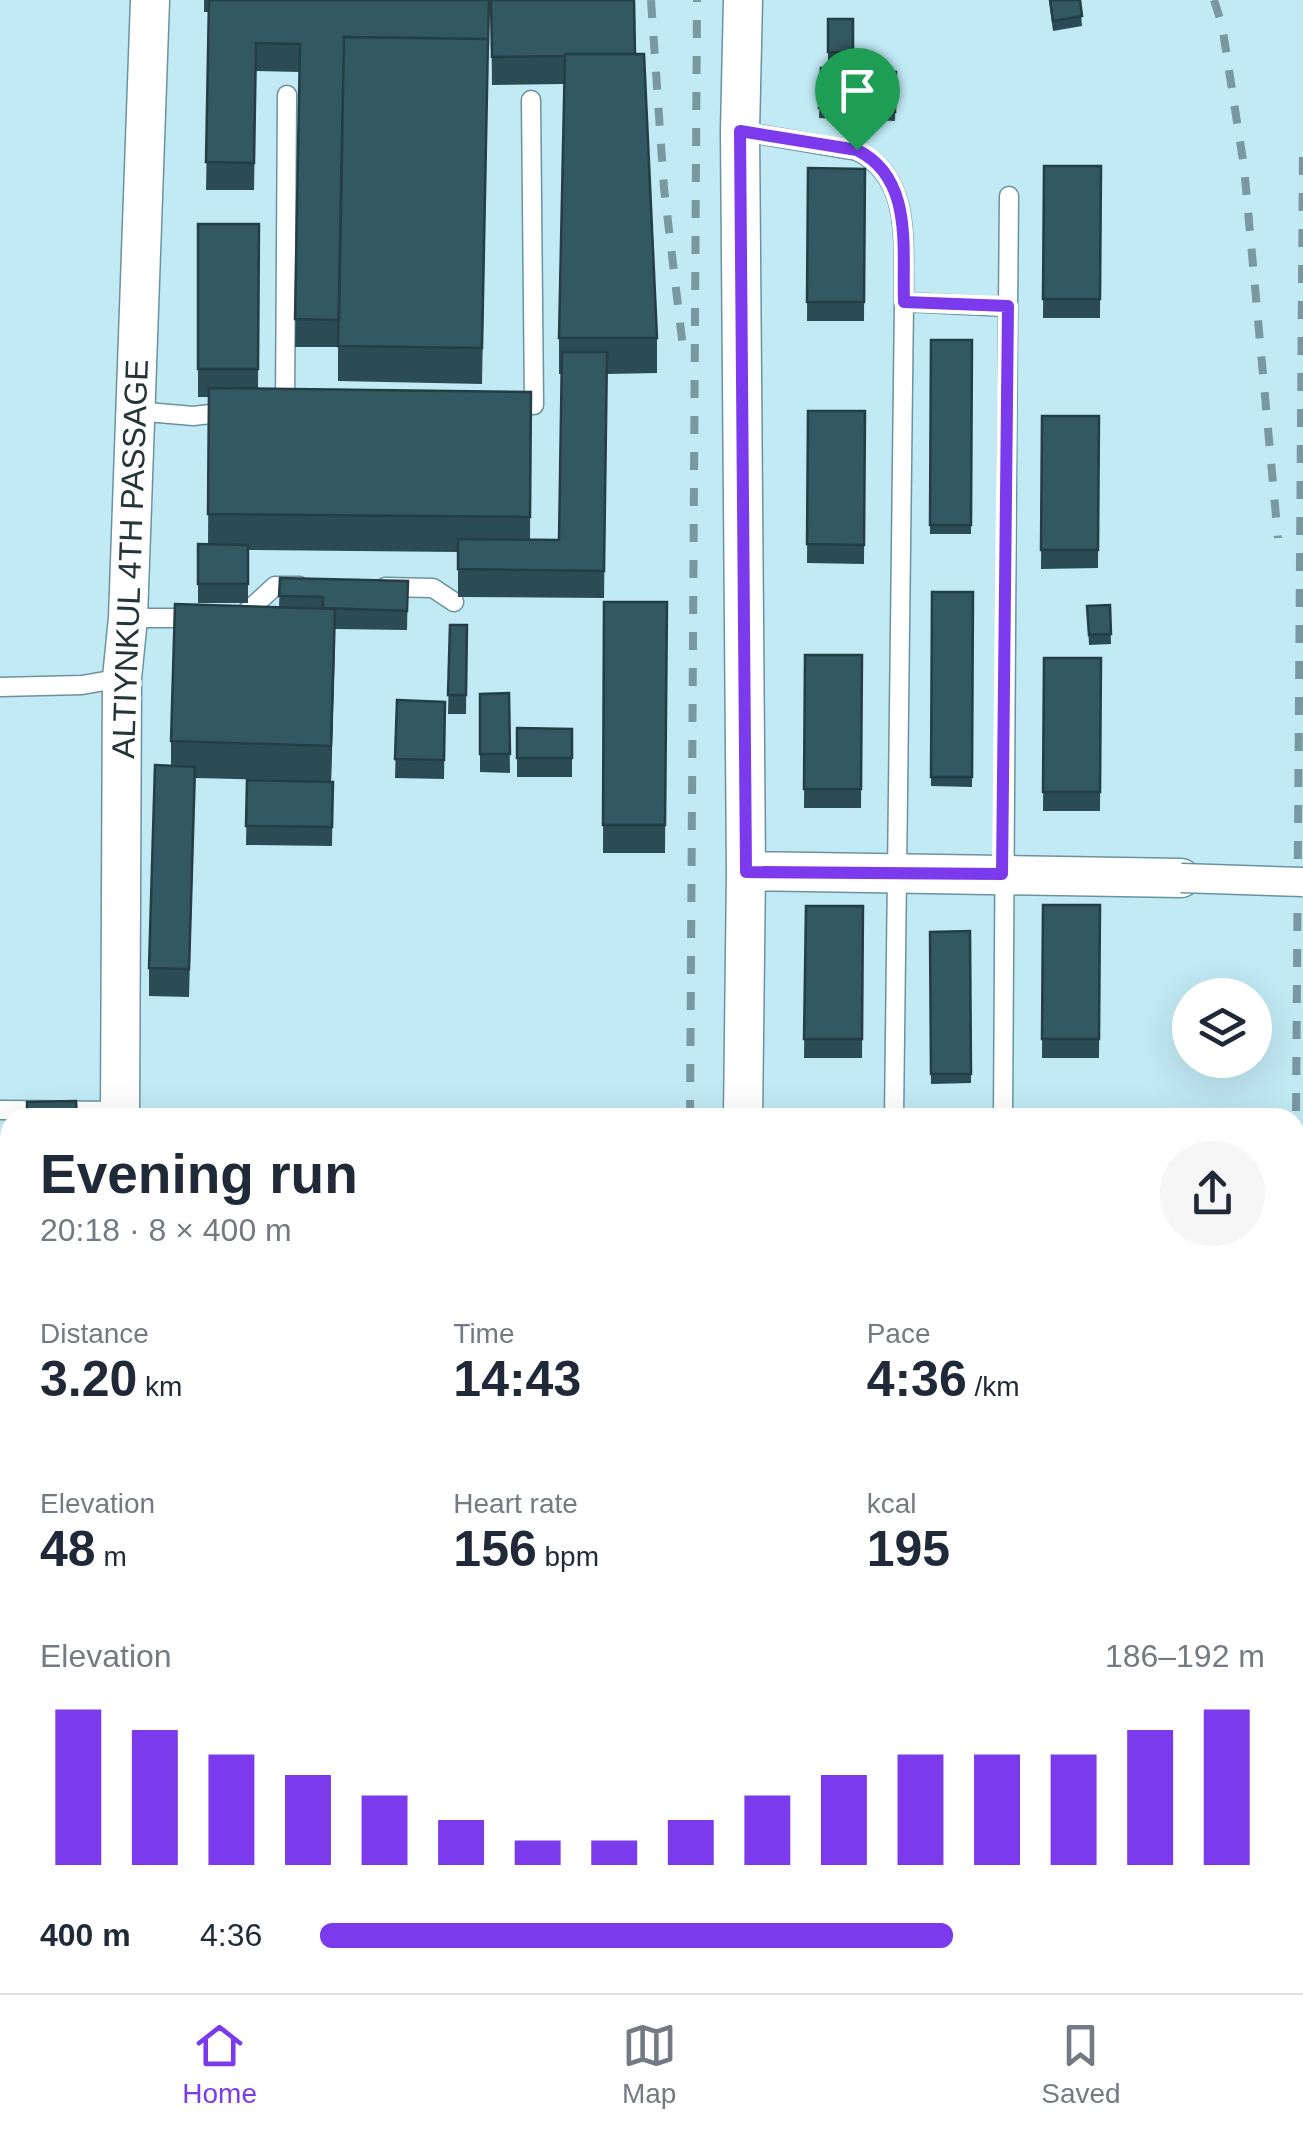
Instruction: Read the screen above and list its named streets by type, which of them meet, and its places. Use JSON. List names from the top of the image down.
{
  "streets": {
    "street": ["ALTIYNKUL 4TH PASSAGE"]
  },
  "page": {
    "heading": ["Evening run", "20:18 · 8 × 400 m"],
    "stats": [
      ["Distance", "3.20 km"],
      ["Time", "14:43"],
      ["Pace", "4:36 /km"],
      ["Elevation", "48 m"],
      ["Heart rate", "156 bpm"],
      ["kcal", "195"]
    ],
    "chart": ["Elevation", "186–192 m"],
    "list": [
      {
        "name": "400 m",
        "note": "4:36"
      }
    ],
    "tabs": ["Home", "Map", "Saved"]
  }
}
